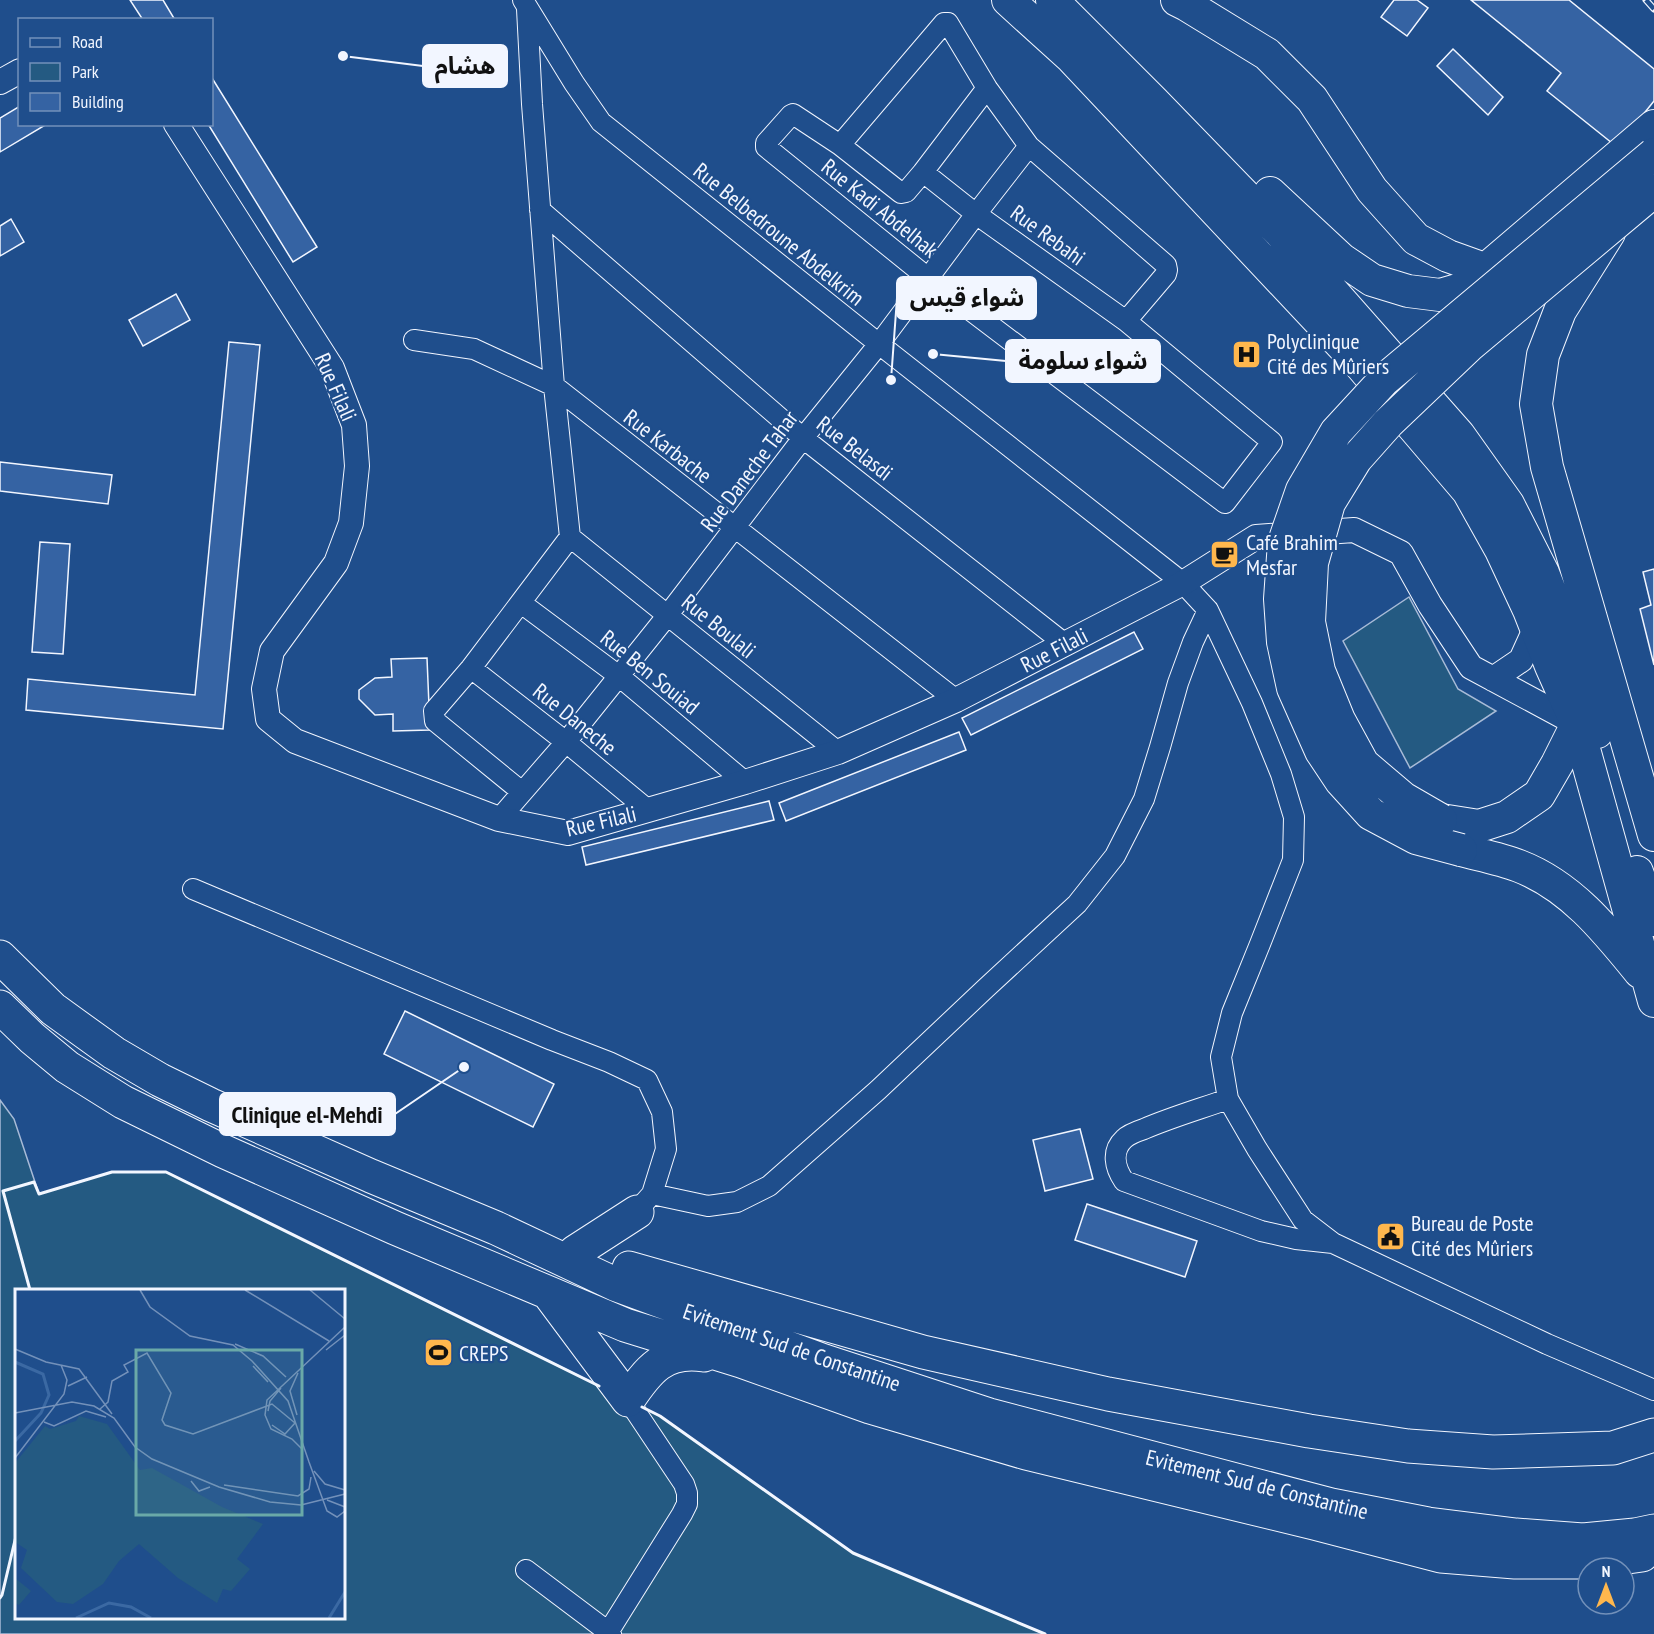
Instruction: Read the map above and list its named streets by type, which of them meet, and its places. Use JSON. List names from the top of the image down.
{
  "streets": {
    "highway": ["Evitement Sud de Constantine"],
    "street": [
      "Rue Kadi Abdelhak",
      "Rue Belbedroune Abdelkrim",
      "Rue Rebahi",
      "Rue Filali",
      "Rue Karbache",
      "Rue Belasdi",
      "Rue Daneche Tahar",
      "Rue Boulali",
      "Rue Ben Souiad",
      "Rue Daneche"
    ]
  },
  "crossings": [
    ["Rue Kadi Abdelhak", "Rue Rebahi"],
    ["Rue Kadi Abdelhak", "Rue Daneche Tahar"],
    ["Rue Belbedroune Abdelkrim", "Rue Filali"],
    ["Rue Belbedroune Abdelkrim", "Rue Daneche Tahar"],
    ["Rue Rebahi", "Rue Daneche Tahar"],
    ["Rue Filali", "Rue Karbache"],
    ["Rue Filali", "Rue Belasdi"],
    ["Rue Filali", "Rue Daneche Tahar"],
    ["Rue Filali", "Rue Boulali"],
    ["Rue Filali", "Rue Ben Souiad"],
    ["Rue Filali", "Rue Daneche"],
    ["Rue Karbache", "Rue Daneche Tahar"],
    ["Rue Belasdi", "Rue Daneche Tahar"],
    ["Rue Daneche Tahar", "Rue Boulali"],
    ["Rue Daneche Tahar", "Rue Ben Souiad"],
    ["Rue Daneche Tahar", "Rue Daneche"]
  ],
  "places": {
    "other": [
      "هشام",
      "شواء سلومة",
      "شواء قيس",
      "Clinique el-Mehdi"
    ],
    "hospital": ["Polyclinique Cité des Mûriers"],
    "cafe": ["Café Brahim Mesfar"],
    "public building": ["Bureau de Poste Cité des Mûriers"],
    "sports": ["CREPS"]
  },
  "legend": ["Road", "Park", "Building"],
  "north": "top"
}
